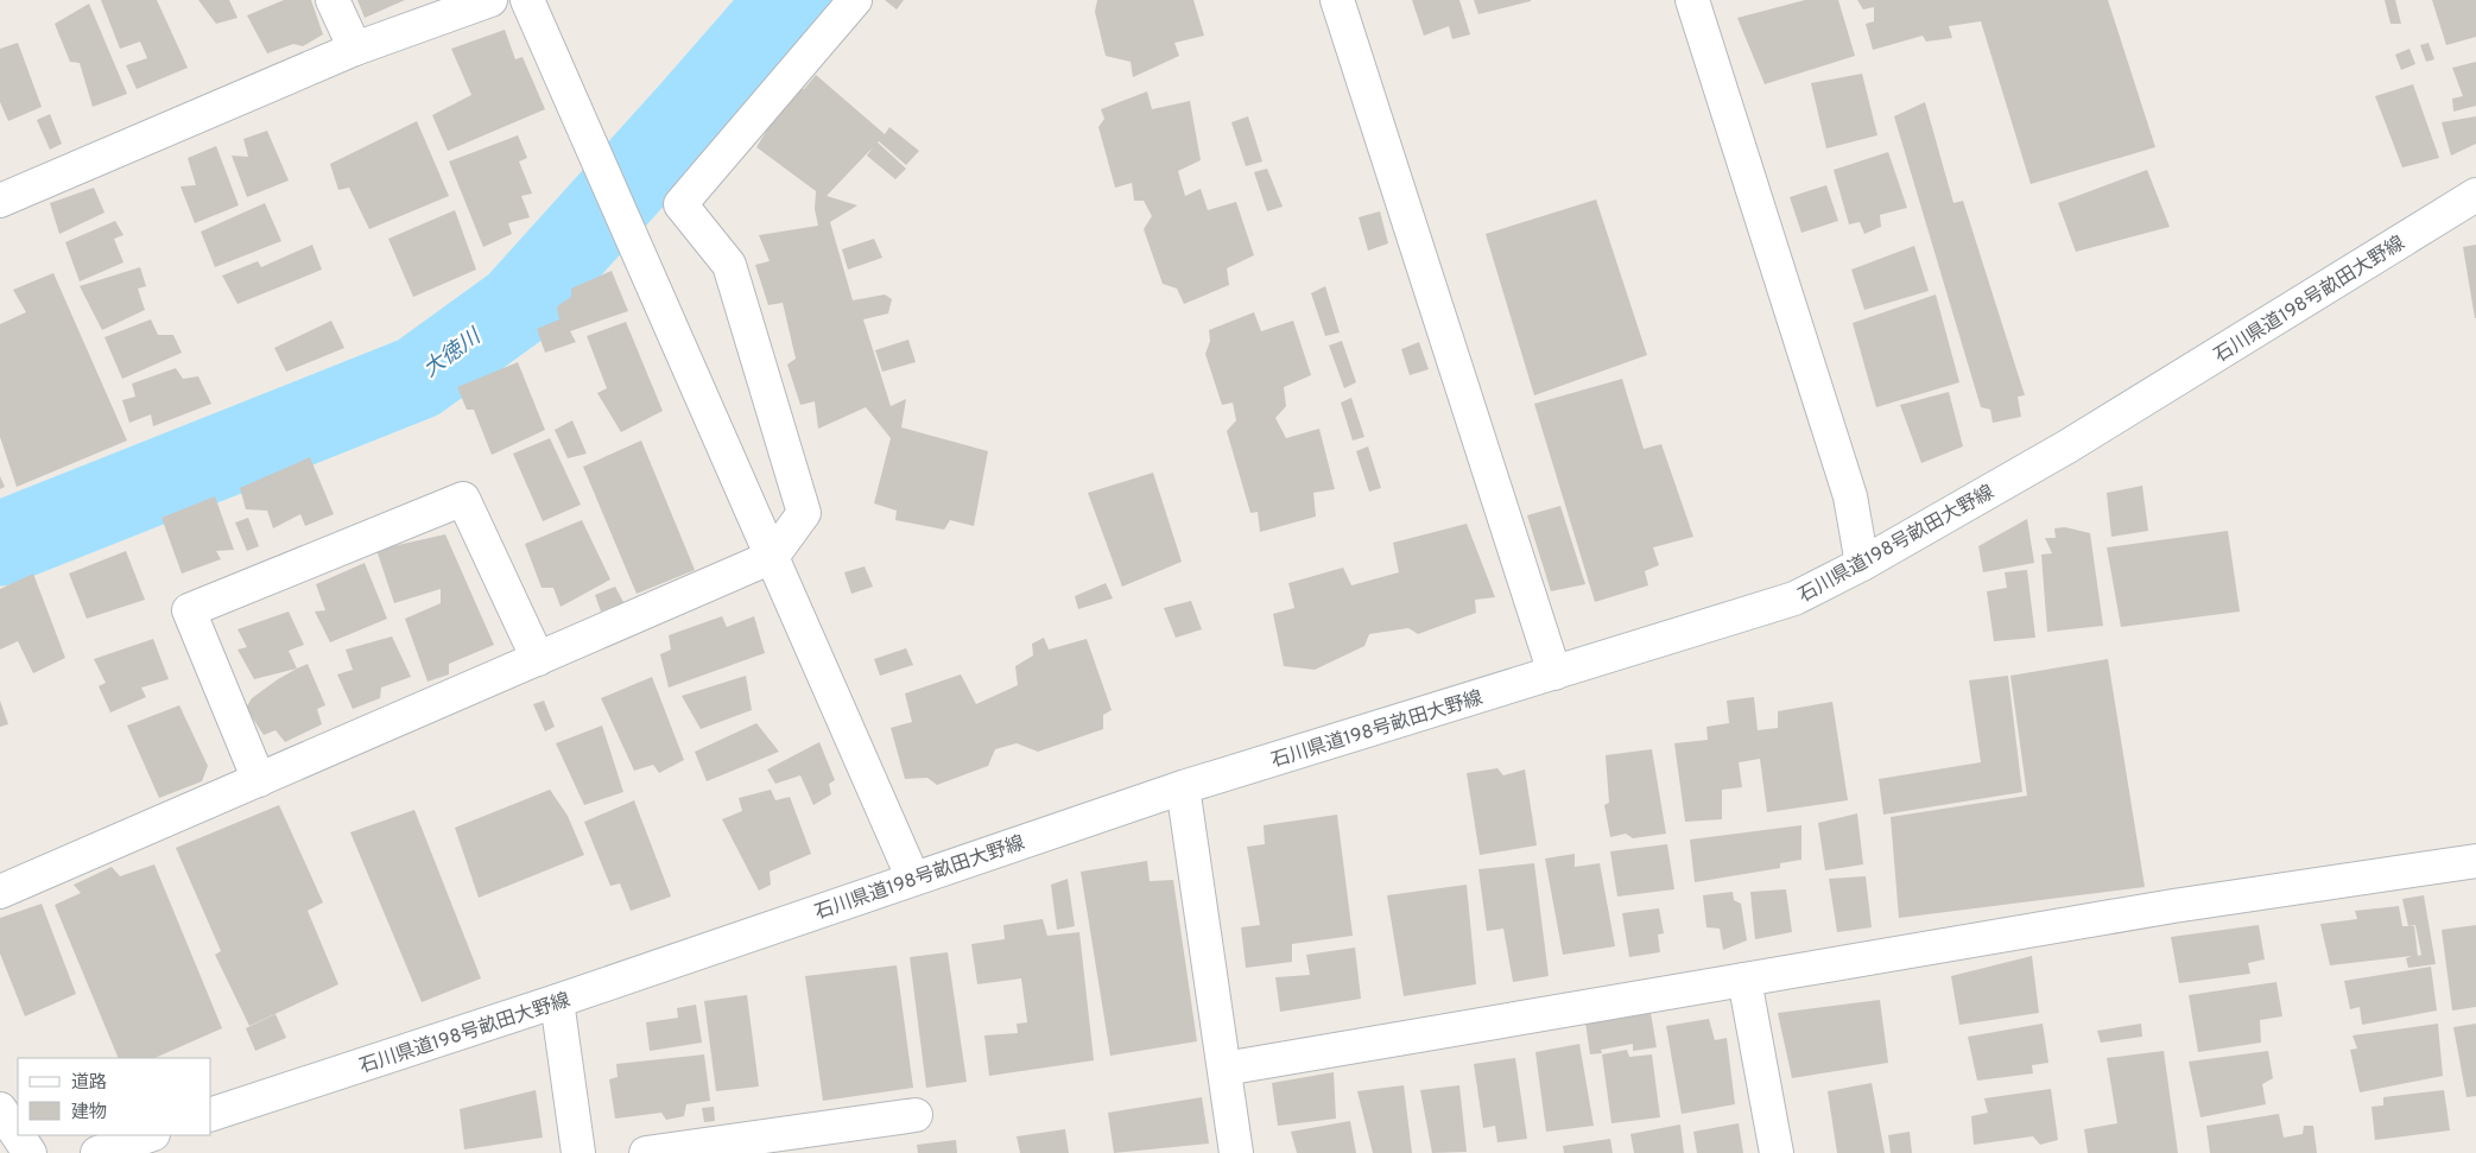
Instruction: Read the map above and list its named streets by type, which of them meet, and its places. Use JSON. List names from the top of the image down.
{
  "streets": {
    "street": ["石川県道198号畝田大野線"]
  },
  "water": ["大徳川"],
  "legend": ["道路", "建物"]
}
